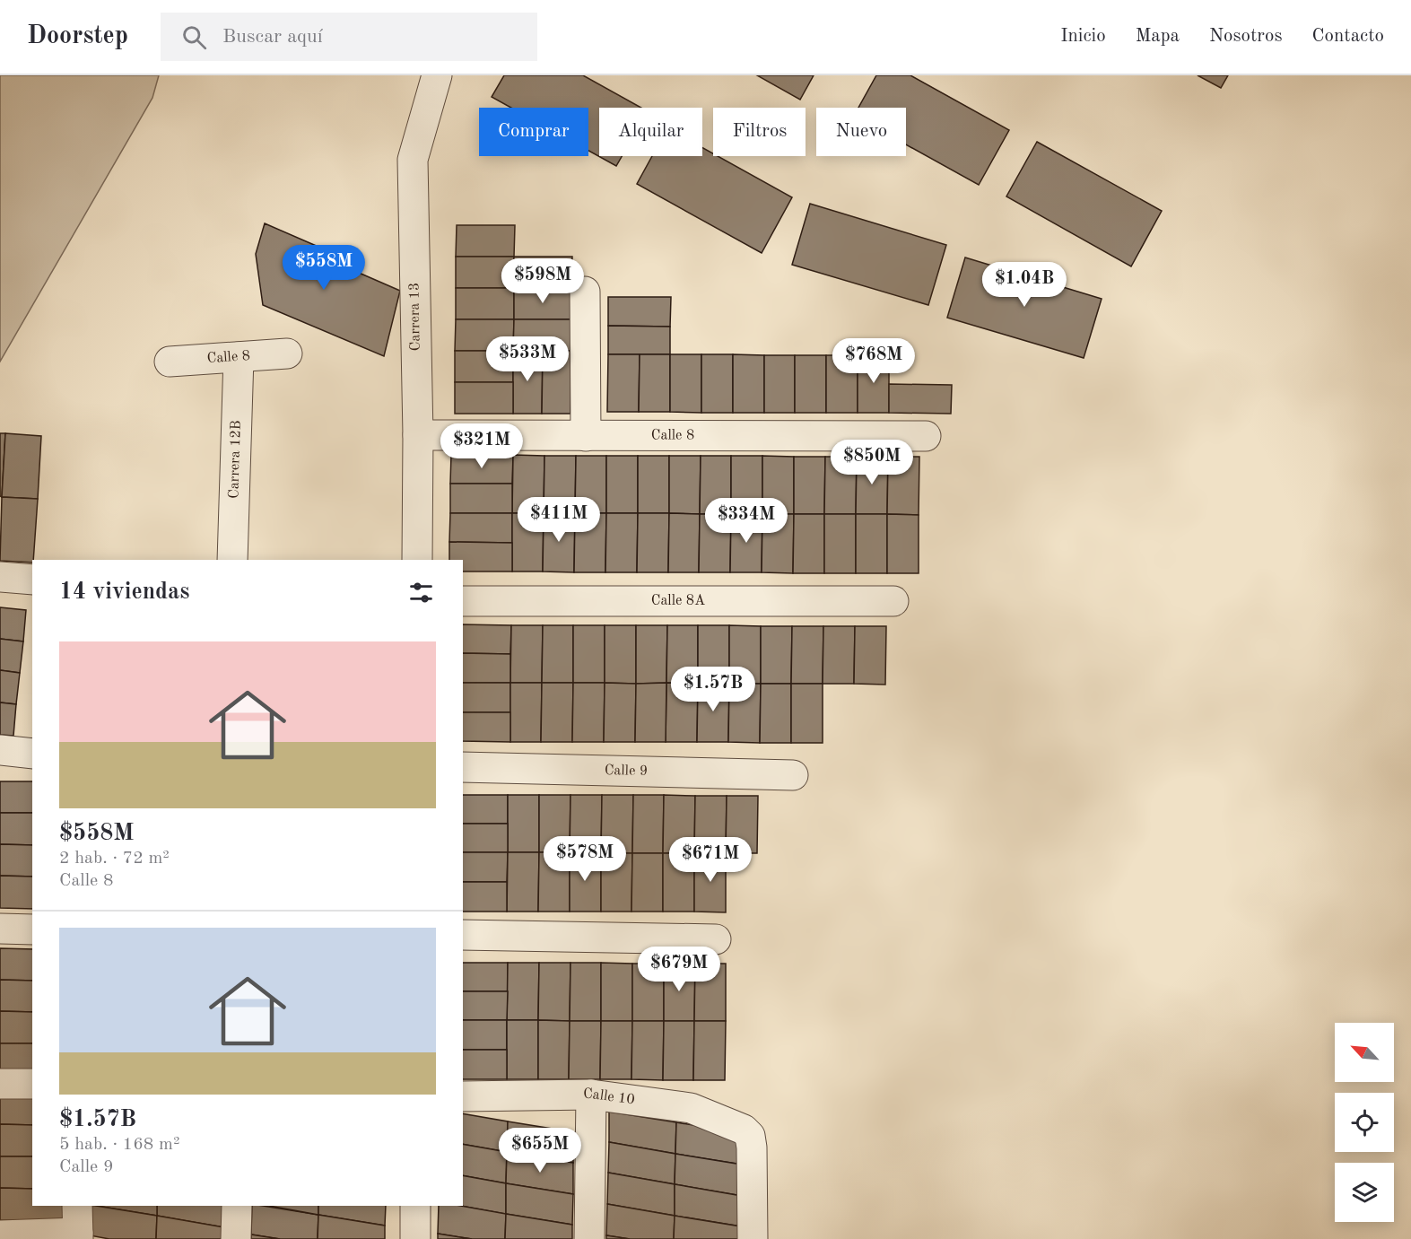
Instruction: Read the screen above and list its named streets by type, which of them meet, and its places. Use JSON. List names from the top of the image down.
{
  "streets": {
    "street": [
      "Carrera 13",
      "Calle 8",
      "Carrera 12B",
      "Calle 8A",
      "Calle 9",
      "Calle 10"
    ]
  },
  "crossings": [
    ["Carrera 13", "Calle 8"],
    ["Calle 8", "Carrera 12B"]
  ],
  "north": "top left",
  "page": {
    "header": "Doorstep",
    "search": "Buscar aquí",
    "nav": [
      "Inicio",
      "Mapa",
      "Nosotros",
      "Contacto"
    ],
    "chip": [
      "Comprar",
      "Alquilar",
      "Filtros",
      "Nuevo"
    ],
    "price": [
      "$558M",
      "$598M",
      "$1.04B",
      "$533M",
      "$768M",
      "$321M",
      "$850M",
      "$411M",
      "$334M",
      "$1.57B",
      "$578M",
      "$671M",
      "$679M",
      "$655M"
    ],
    "heading": "14 viviendas",
    "list": [
      {
        "name": "$558M",
        "note": "2 hab. · 72 m² · Calle 8"
      },
      {
        "name": "$1.57B",
        "note": "5 hab. · 168 m² · Calle 9"
      }
    ]
  }
}
